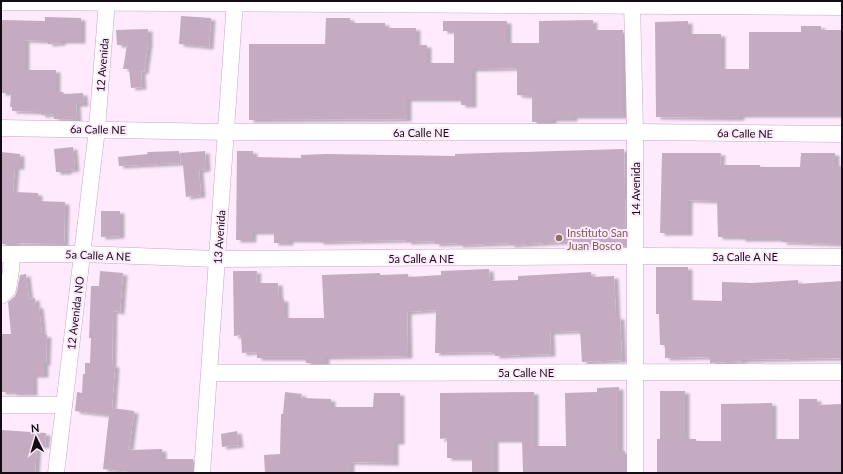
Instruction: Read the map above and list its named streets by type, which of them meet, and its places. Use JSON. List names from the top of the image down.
{
  "streets": {
    "street": [
      "12 Avenida",
      "6a Calle NE",
      "14 Avenida",
      "13 Avenida",
      "5a Calle A NE",
      "12 Avenida NO",
      "5a Calle NE"
    ]
  },
  "crossings": [
    ["12 Avenida", "6a Calle NE"],
    ["12 Avenida", "12 Avenida NO"],
    ["6a Calle NE", "14 Avenida"],
    ["6a Calle NE", "13 Avenida"],
    ["6a Calle NE", "12 Avenida NO"],
    ["14 Avenida", "5a Calle A NE"],
    ["14 Avenida", "5a Calle NE"],
    ["13 Avenida", "5a Calle A NE"],
    ["13 Avenida", "5a Calle NE"],
    ["5a Calle A NE", "12 Avenida NO"]
  ],
  "places": ["Instituto San Juan Bosco"],
  "north": "top"
}
